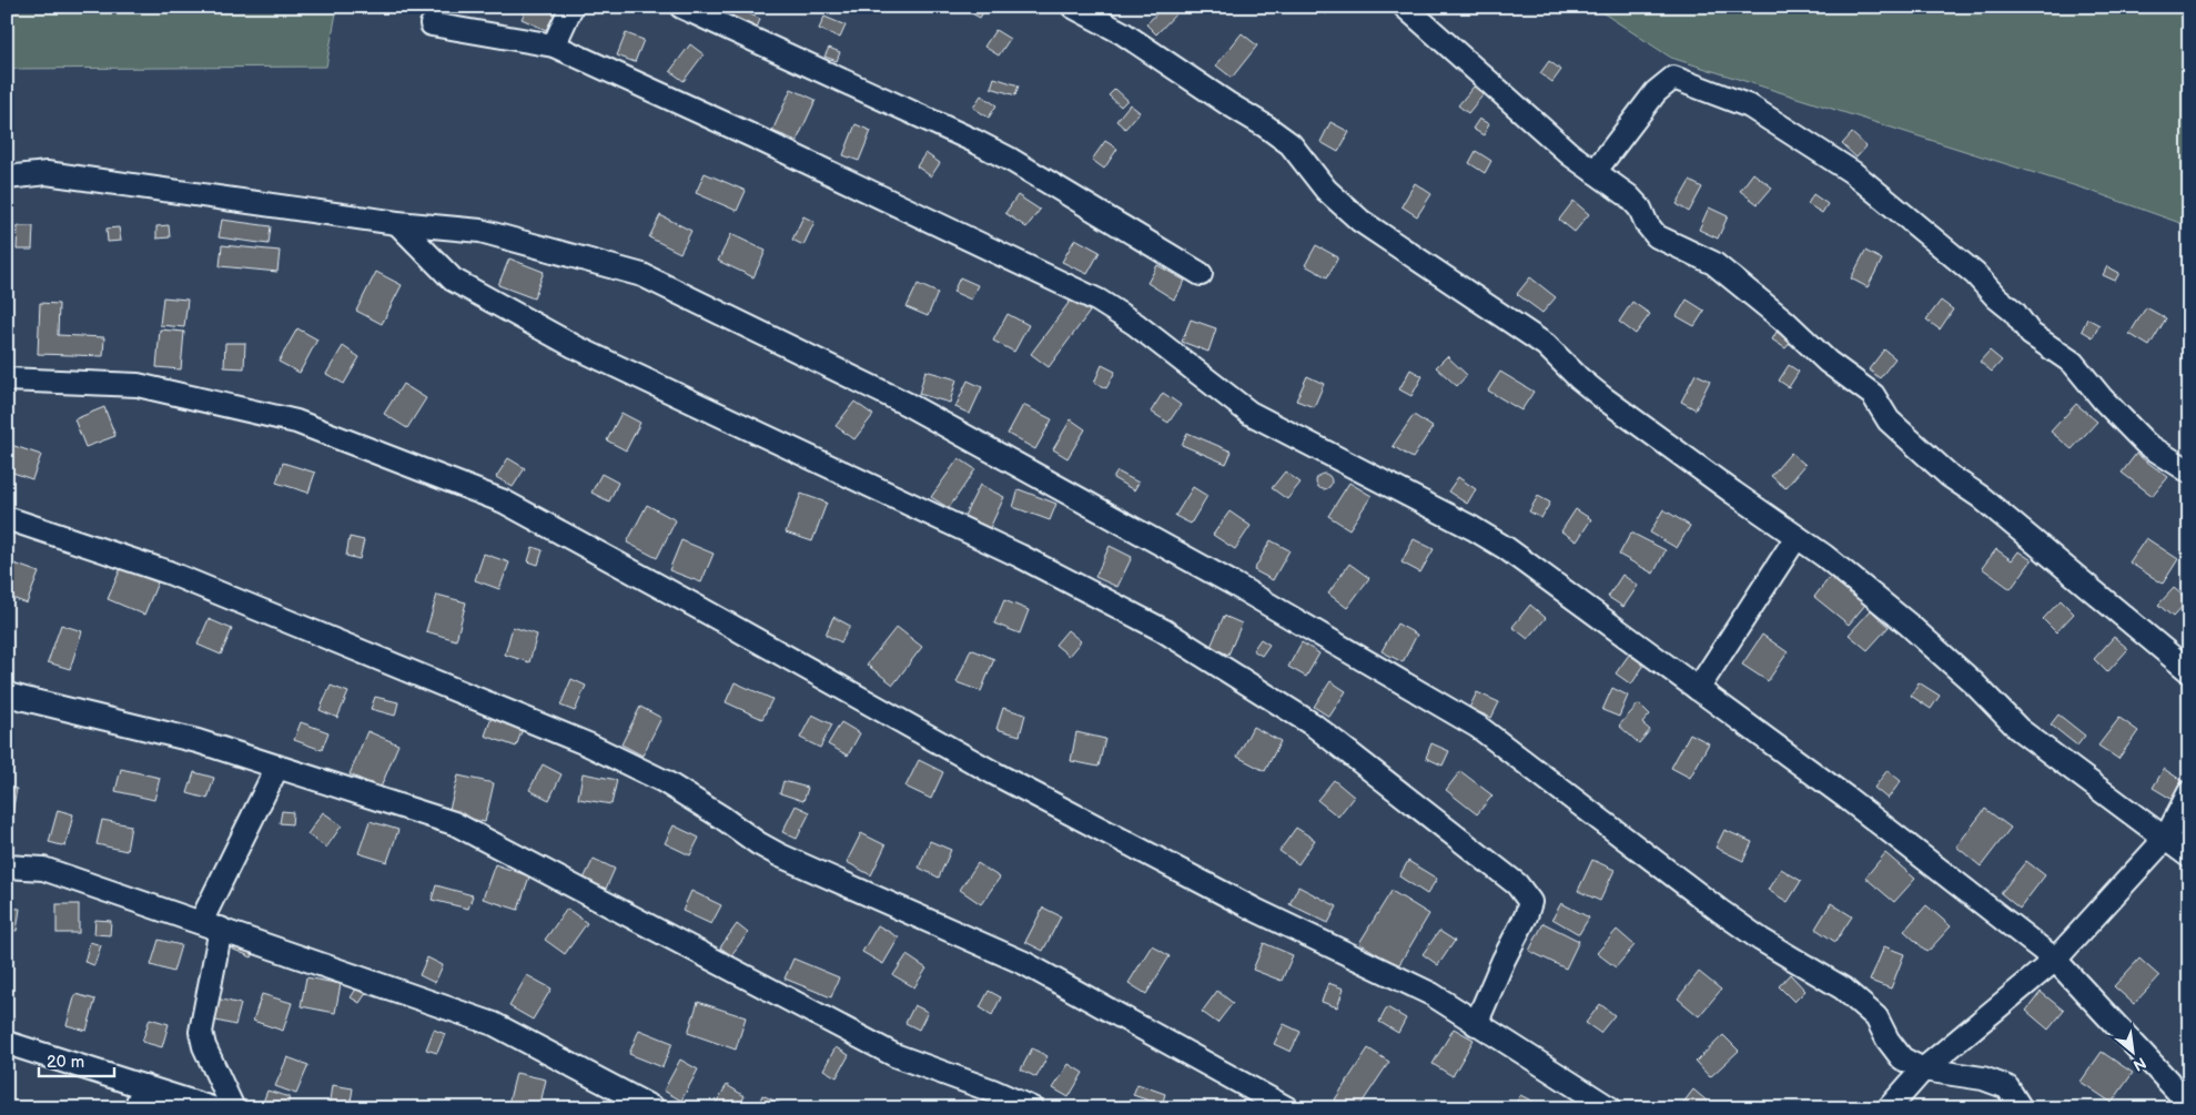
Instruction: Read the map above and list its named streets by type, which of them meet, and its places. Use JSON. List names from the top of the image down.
{
  "scale_bar": "20 m",
  "north": "bottom right"
}
